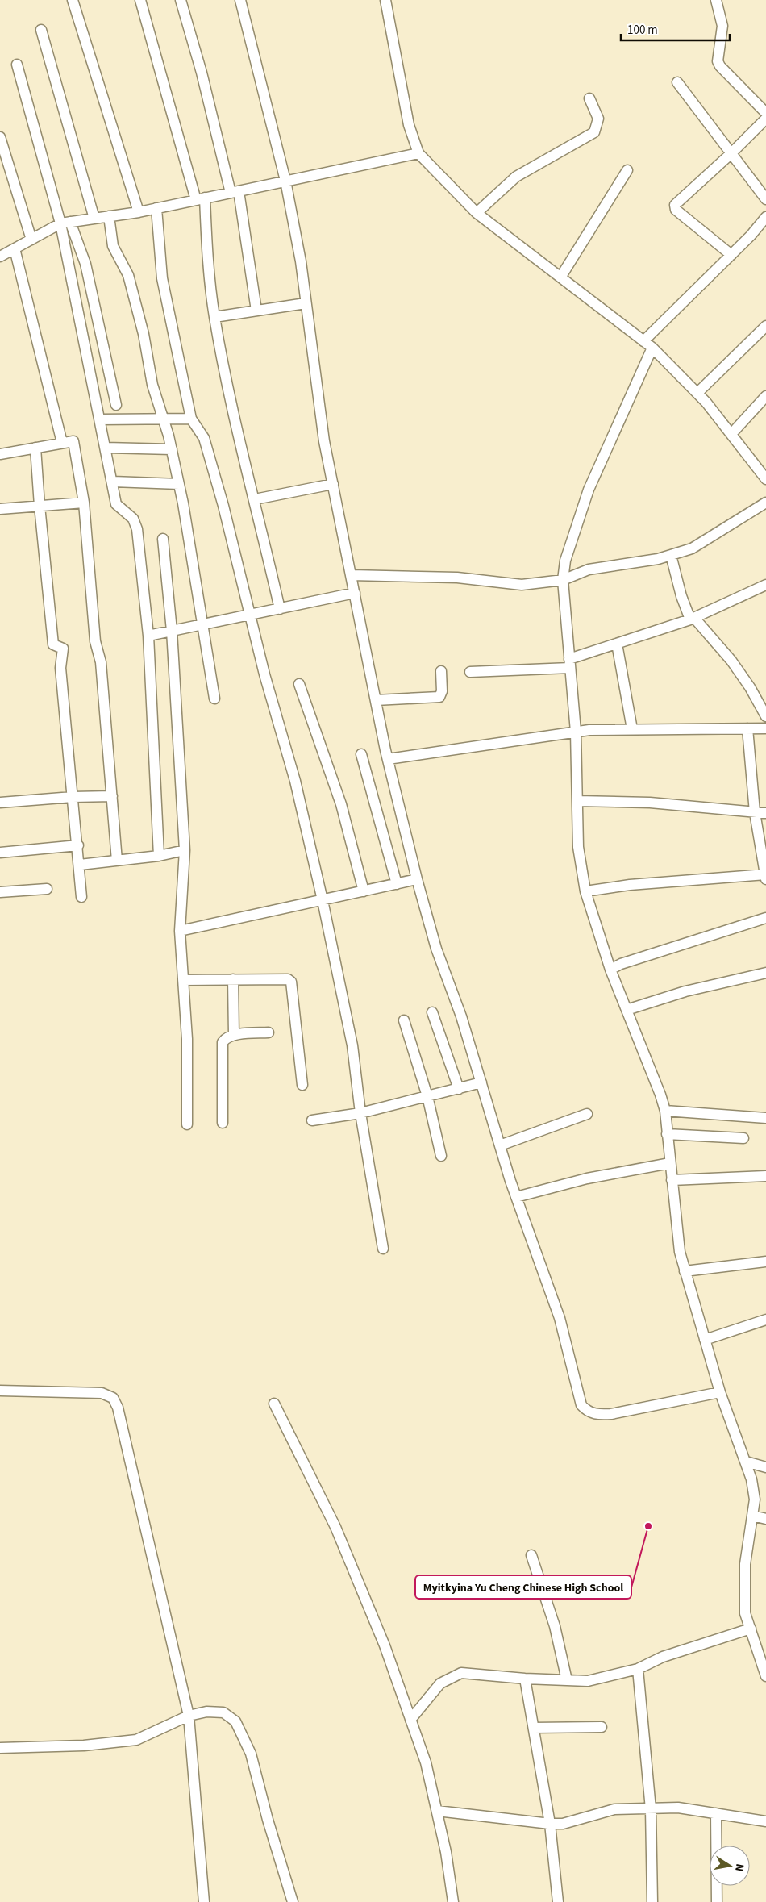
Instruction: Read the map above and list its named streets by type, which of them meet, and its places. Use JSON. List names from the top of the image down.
{
  "places": ["Myitkyina Yu Cheng Chinese High School"],
  "scale_bar": "100 m",
  "north": "right"
}
